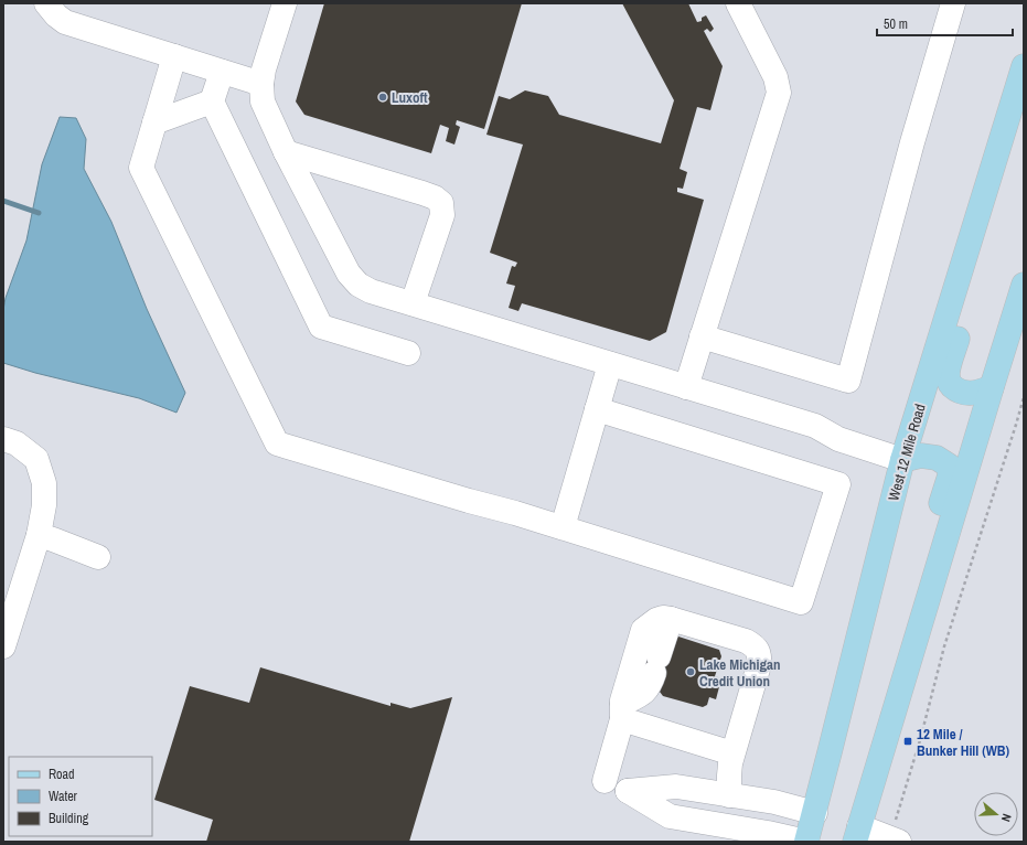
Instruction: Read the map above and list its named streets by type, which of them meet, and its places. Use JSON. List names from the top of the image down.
{
  "streets": {
    "main road": ["West 12 Mile Road"]
  },
  "places": {
    "other": ["Luxoft", "Lake Michigan Credit Union"],
    "transit": ["12 Mile / Bunker Hill (WB)"]
  },
  "legend": ["Road", "Water", "Building"],
  "scale_bar": "50 m",
  "north": "right"
}
